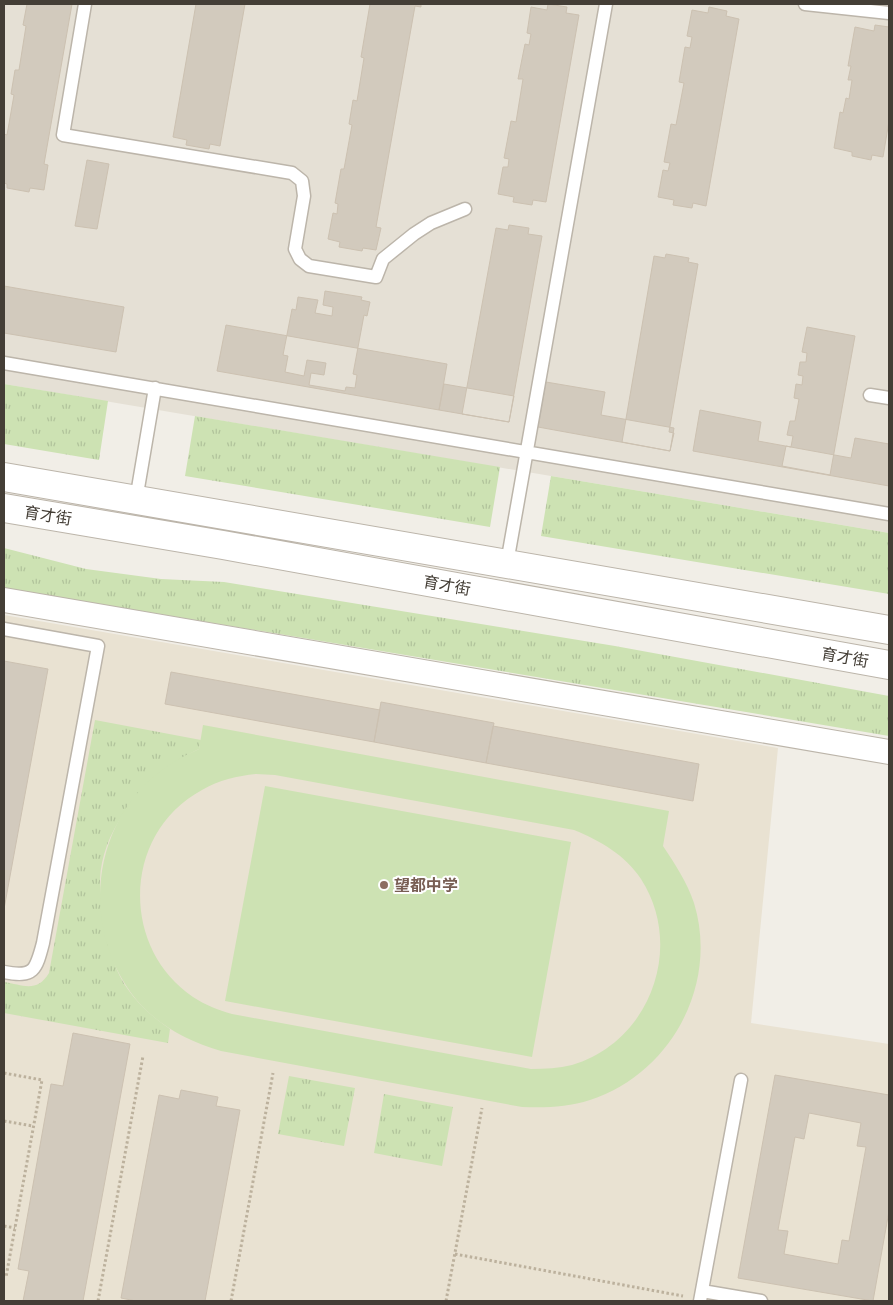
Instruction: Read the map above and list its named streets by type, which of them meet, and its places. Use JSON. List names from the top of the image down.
{
  "streets": {
    "street": ["育才街"]
  },
  "places": ["望都中学"]
}
